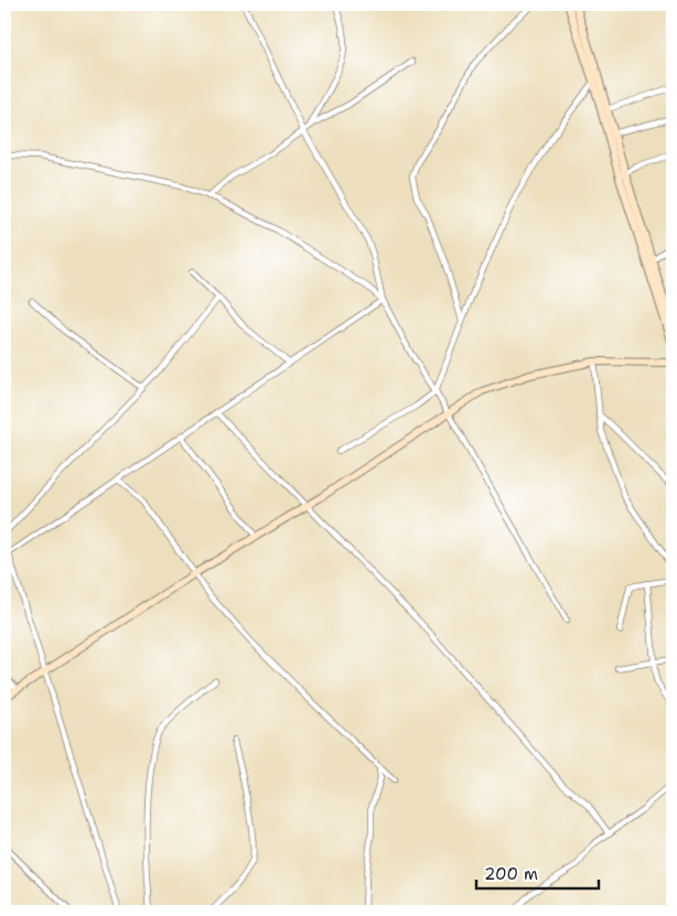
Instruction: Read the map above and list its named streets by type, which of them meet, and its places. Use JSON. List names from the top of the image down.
{
  "scale_bar": "200 m"
}
